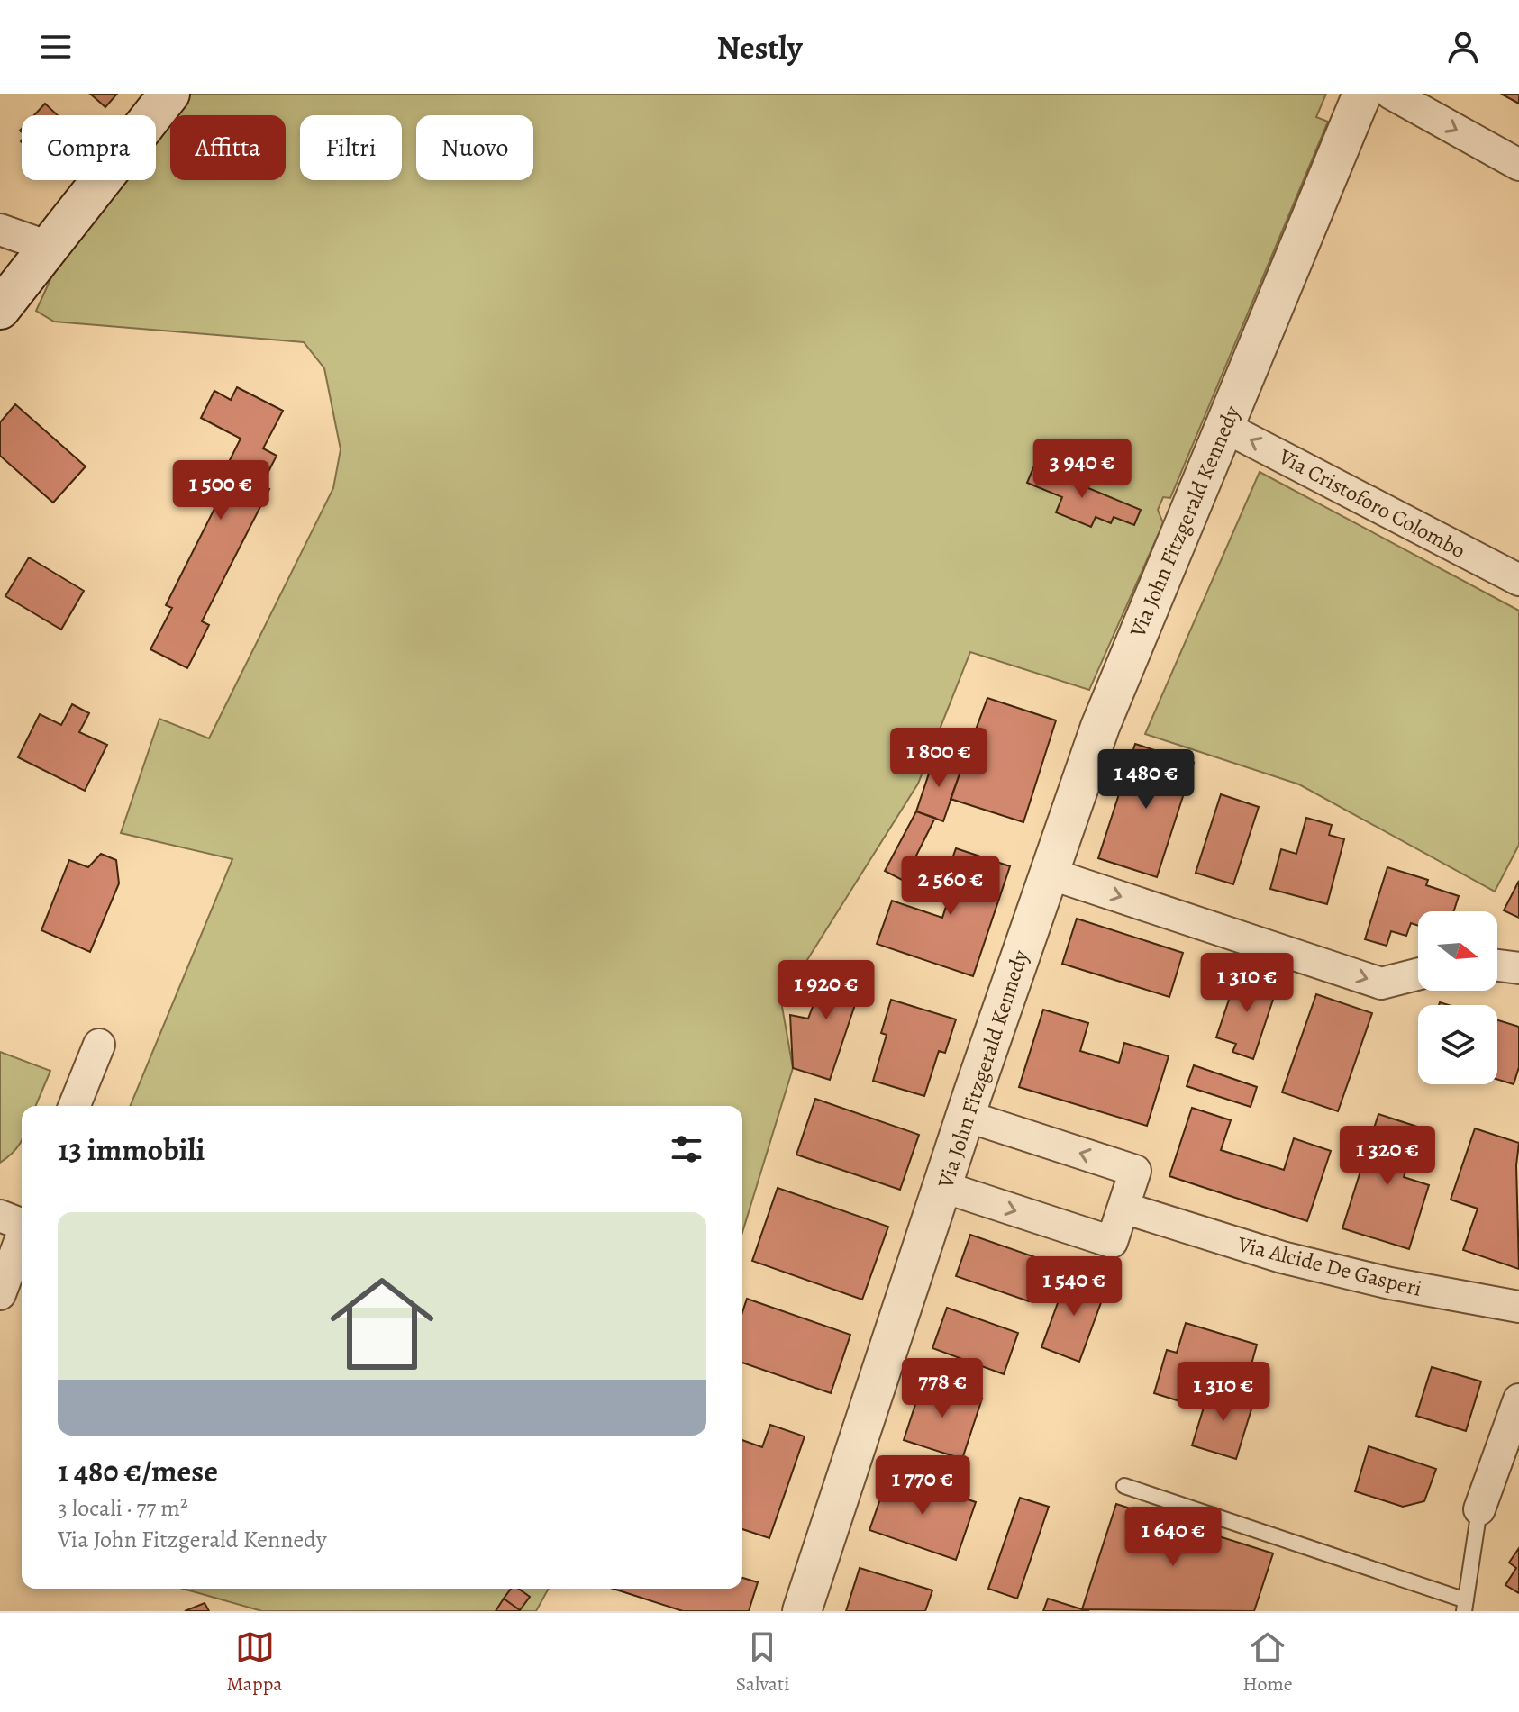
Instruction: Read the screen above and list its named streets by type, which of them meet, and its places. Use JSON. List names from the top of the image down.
{
  "streets": {
    "street": ["Via Cristoforo Colombo", "Via John Fitzgerald Kennedy", "Via Alcide De Gasperi"]
  },
  "crossings": [
    ["Via Cristoforo Colombo", "Via John Fitzgerald Kennedy"]
  ],
  "one_way": ["Via Cristoforo Colombo"],
  "north": "right",
  "page": {
    "header": "Nestly",
    "chip": [
      "Compra",
      "Affitta",
      "Filtri",
      "Nuovo"
    ],
    "price": [
      "3 940 €",
      "1 500 €",
      "1 800 €",
      "1 480 €",
      "2 560 €",
      "1 310 €",
      "1 920 €",
      "1 320 €",
      "1 540 €",
      "778 €",
      "1 310 €",
      "1 770 €",
      "1 640 €"
    ],
    "heading": "13 immobili",
    "list": [
      {
        "name": "1 480 €/mese",
        "note": "3 locali · 77 m² · Via John Fitzgerald Kennedy"
      }
    ],
    "tabs": ["Mappa", "Salvati", "Home"]
  }
}
